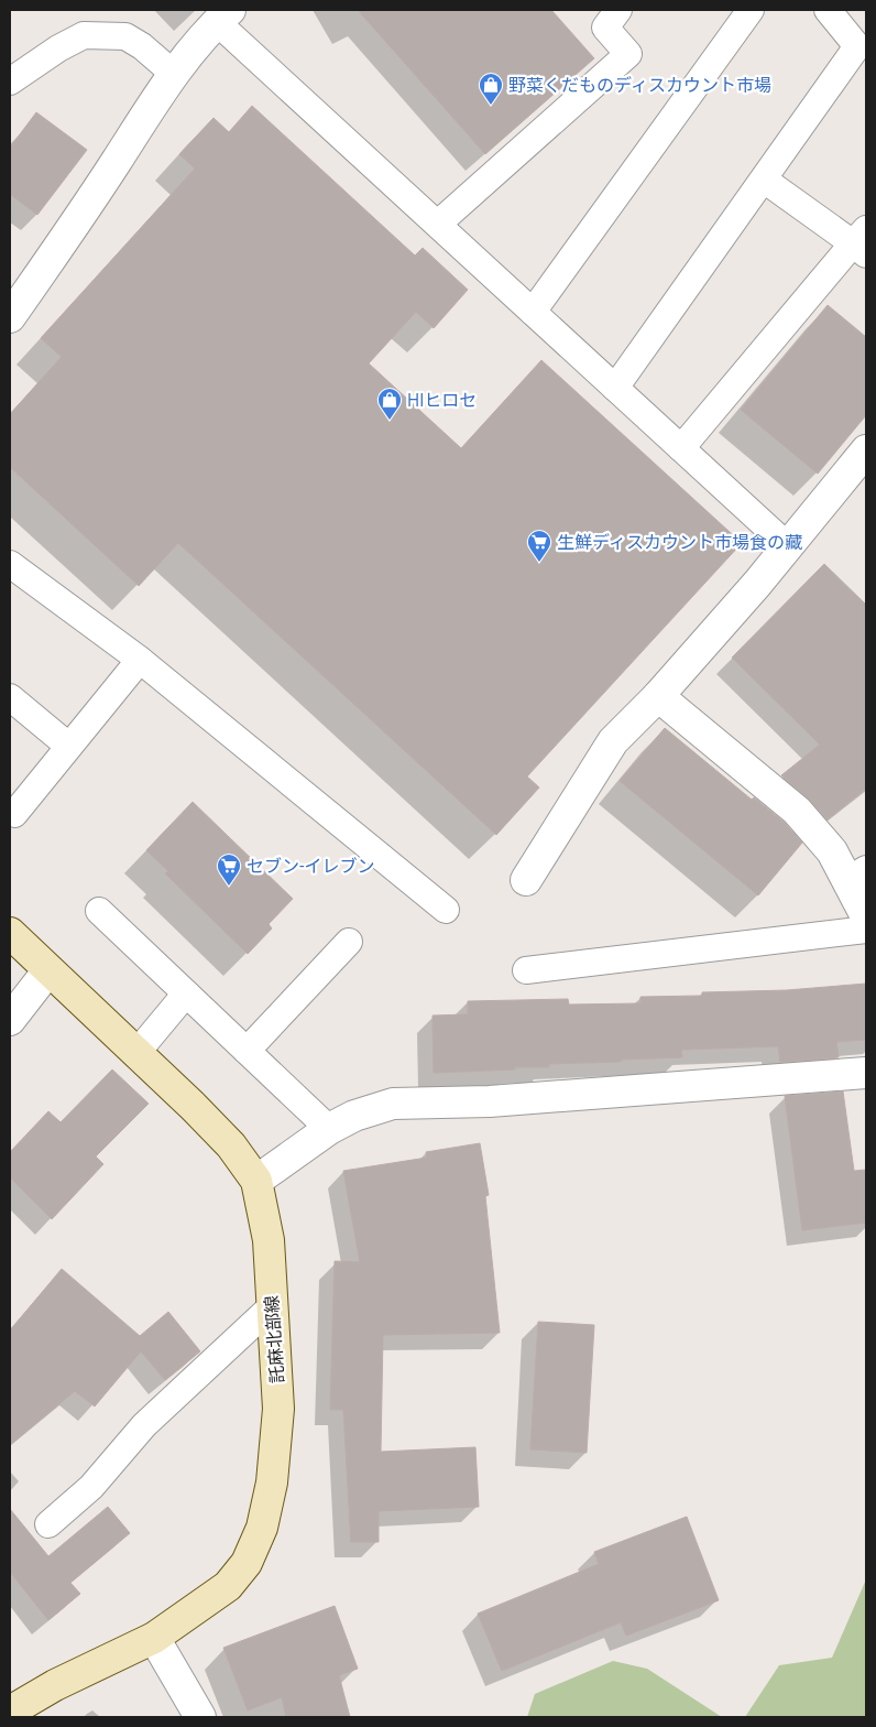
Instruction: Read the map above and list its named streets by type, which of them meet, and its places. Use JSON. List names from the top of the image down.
{
  "streets": {
    "main road": ["託麻北部線"]
  },
  "places": {
    "shop": ["野菜くだものディスカウント市場", "HIヒロセ"],
    "supermarket": ["生鮮ディスカウント市場食の藏", "セブン-イレブン"]
  }
}
